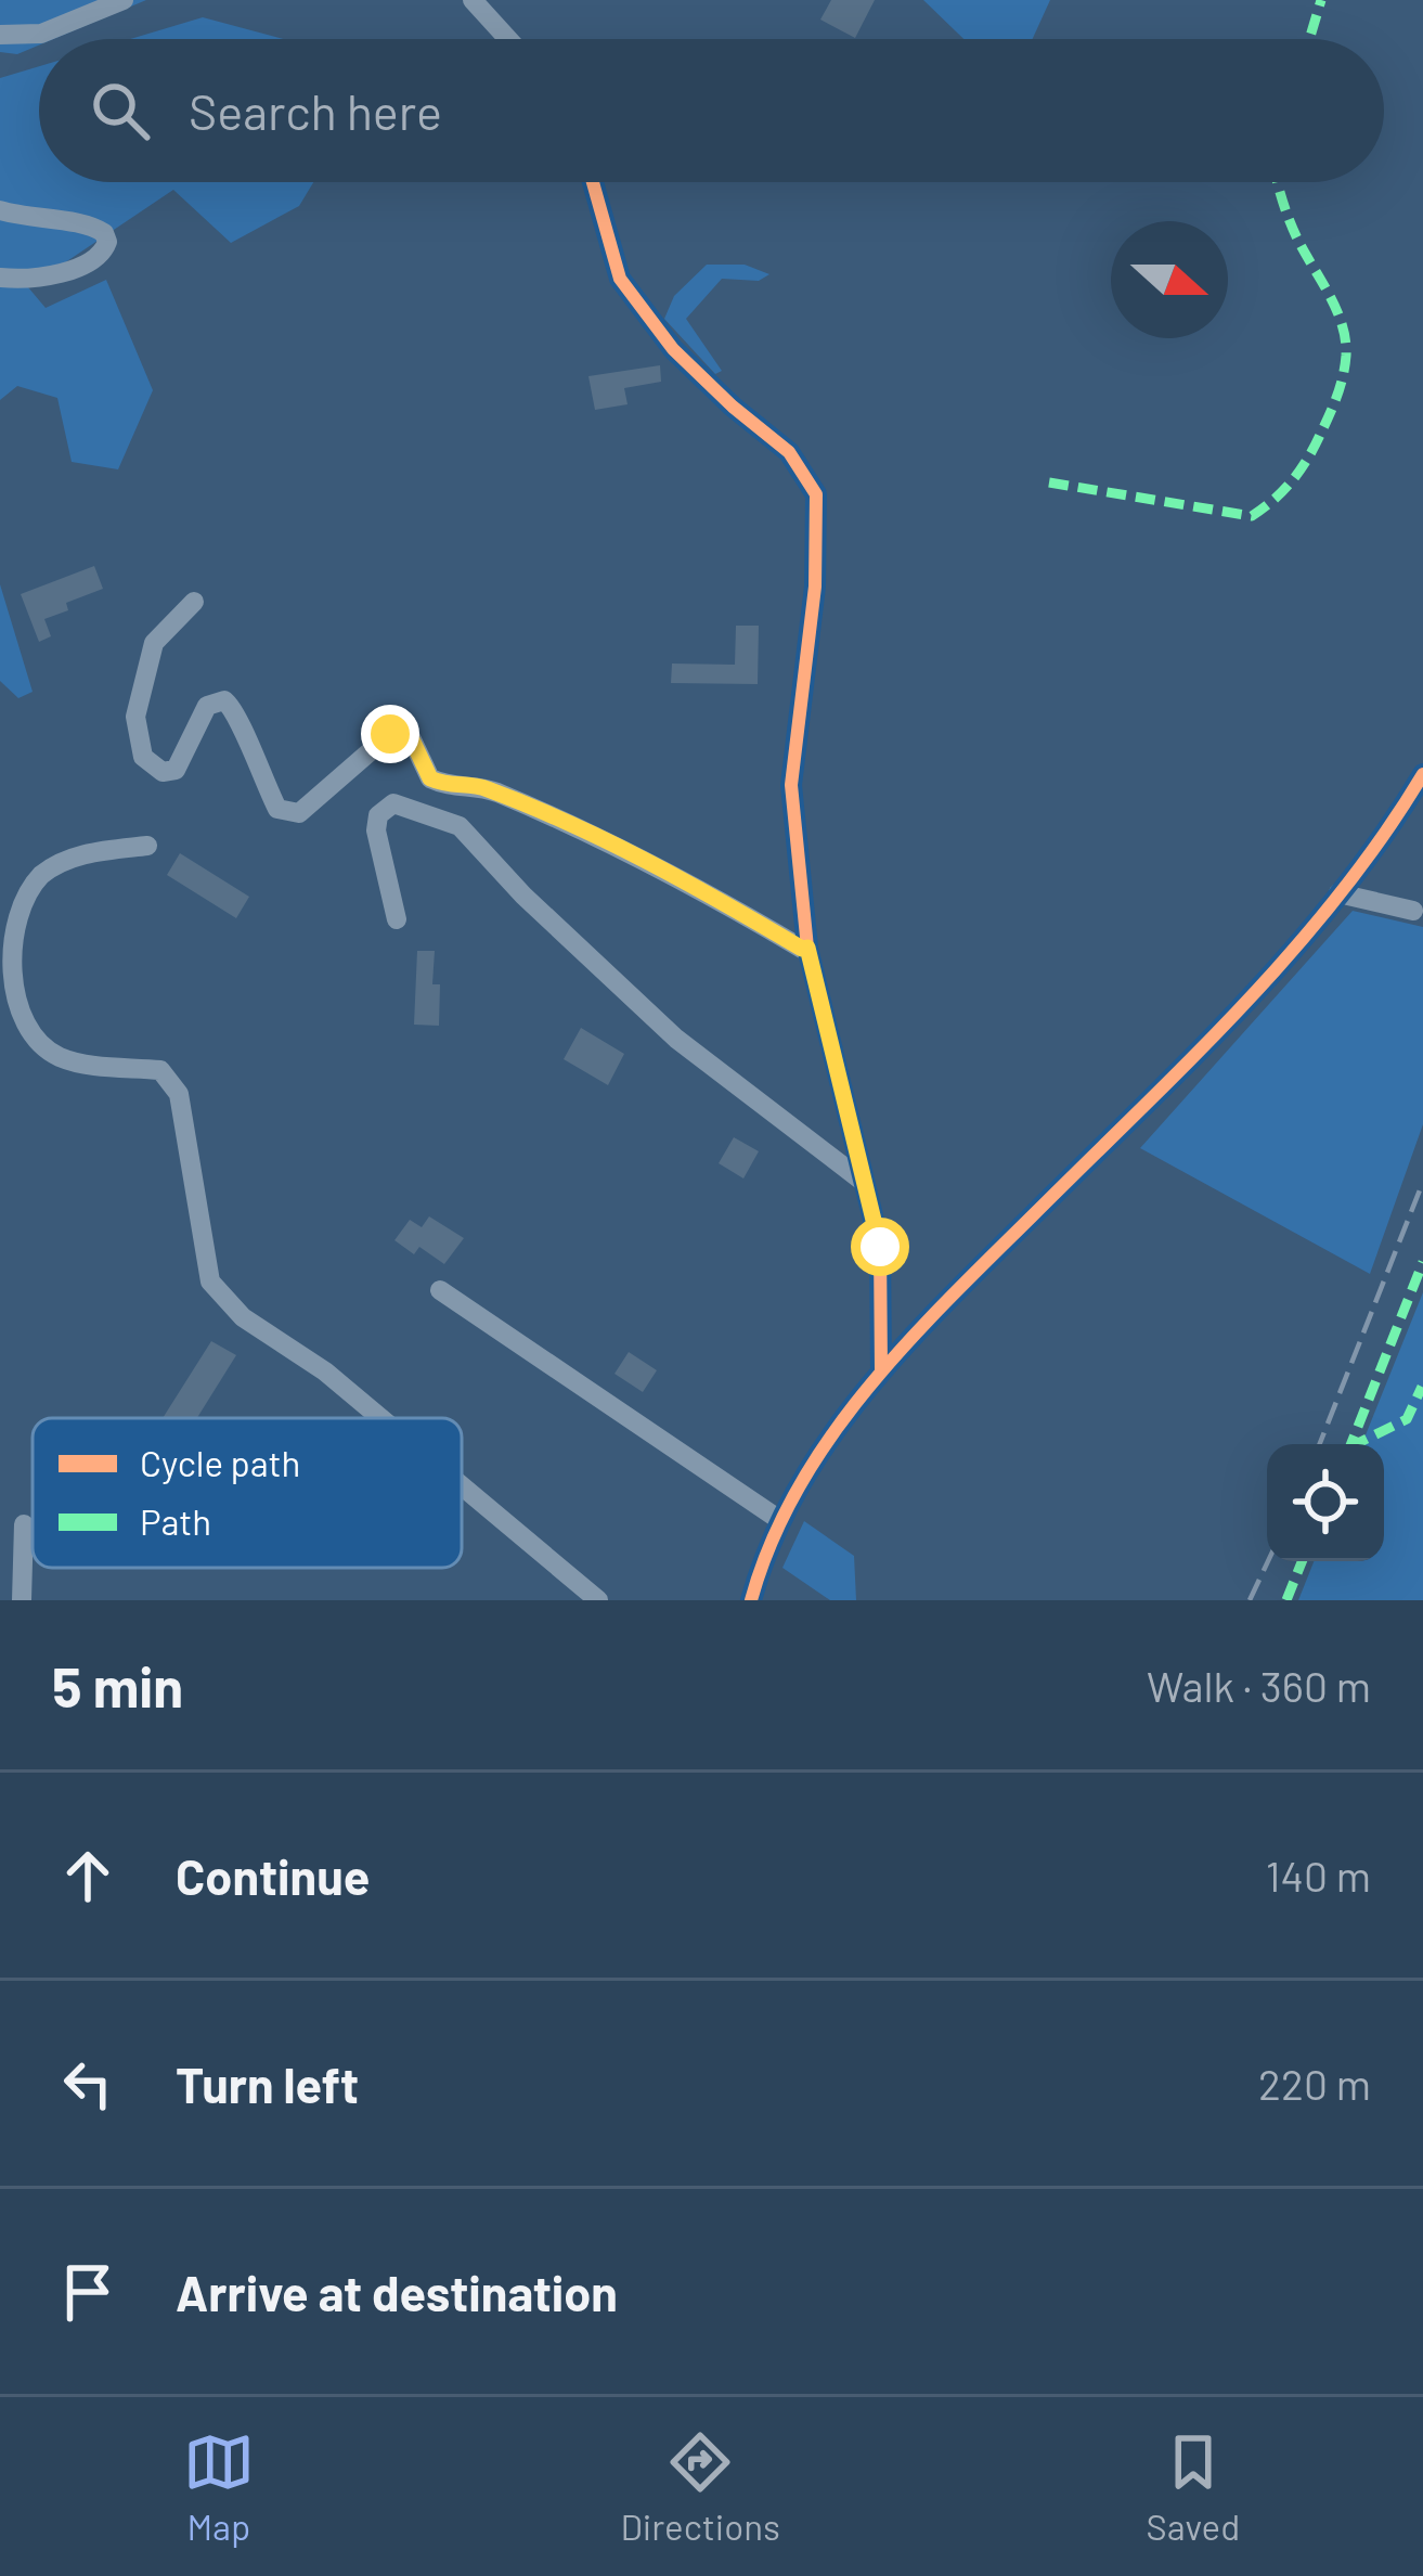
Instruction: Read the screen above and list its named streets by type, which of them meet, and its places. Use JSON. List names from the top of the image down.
{
  "legend": ["Cycle path", "Path"],
  "north": "right",
  "page": {
    "search": "Search here",
    "heading": ["5 min", "Walk · 360 m"],
    "list": [
      ["Continue", "140 m"],
      ["Turn left", "220 m"],
      "Arrive at destination"
    ],
    "nav": ["Map", "Directions", "Saved"]
  }
}
